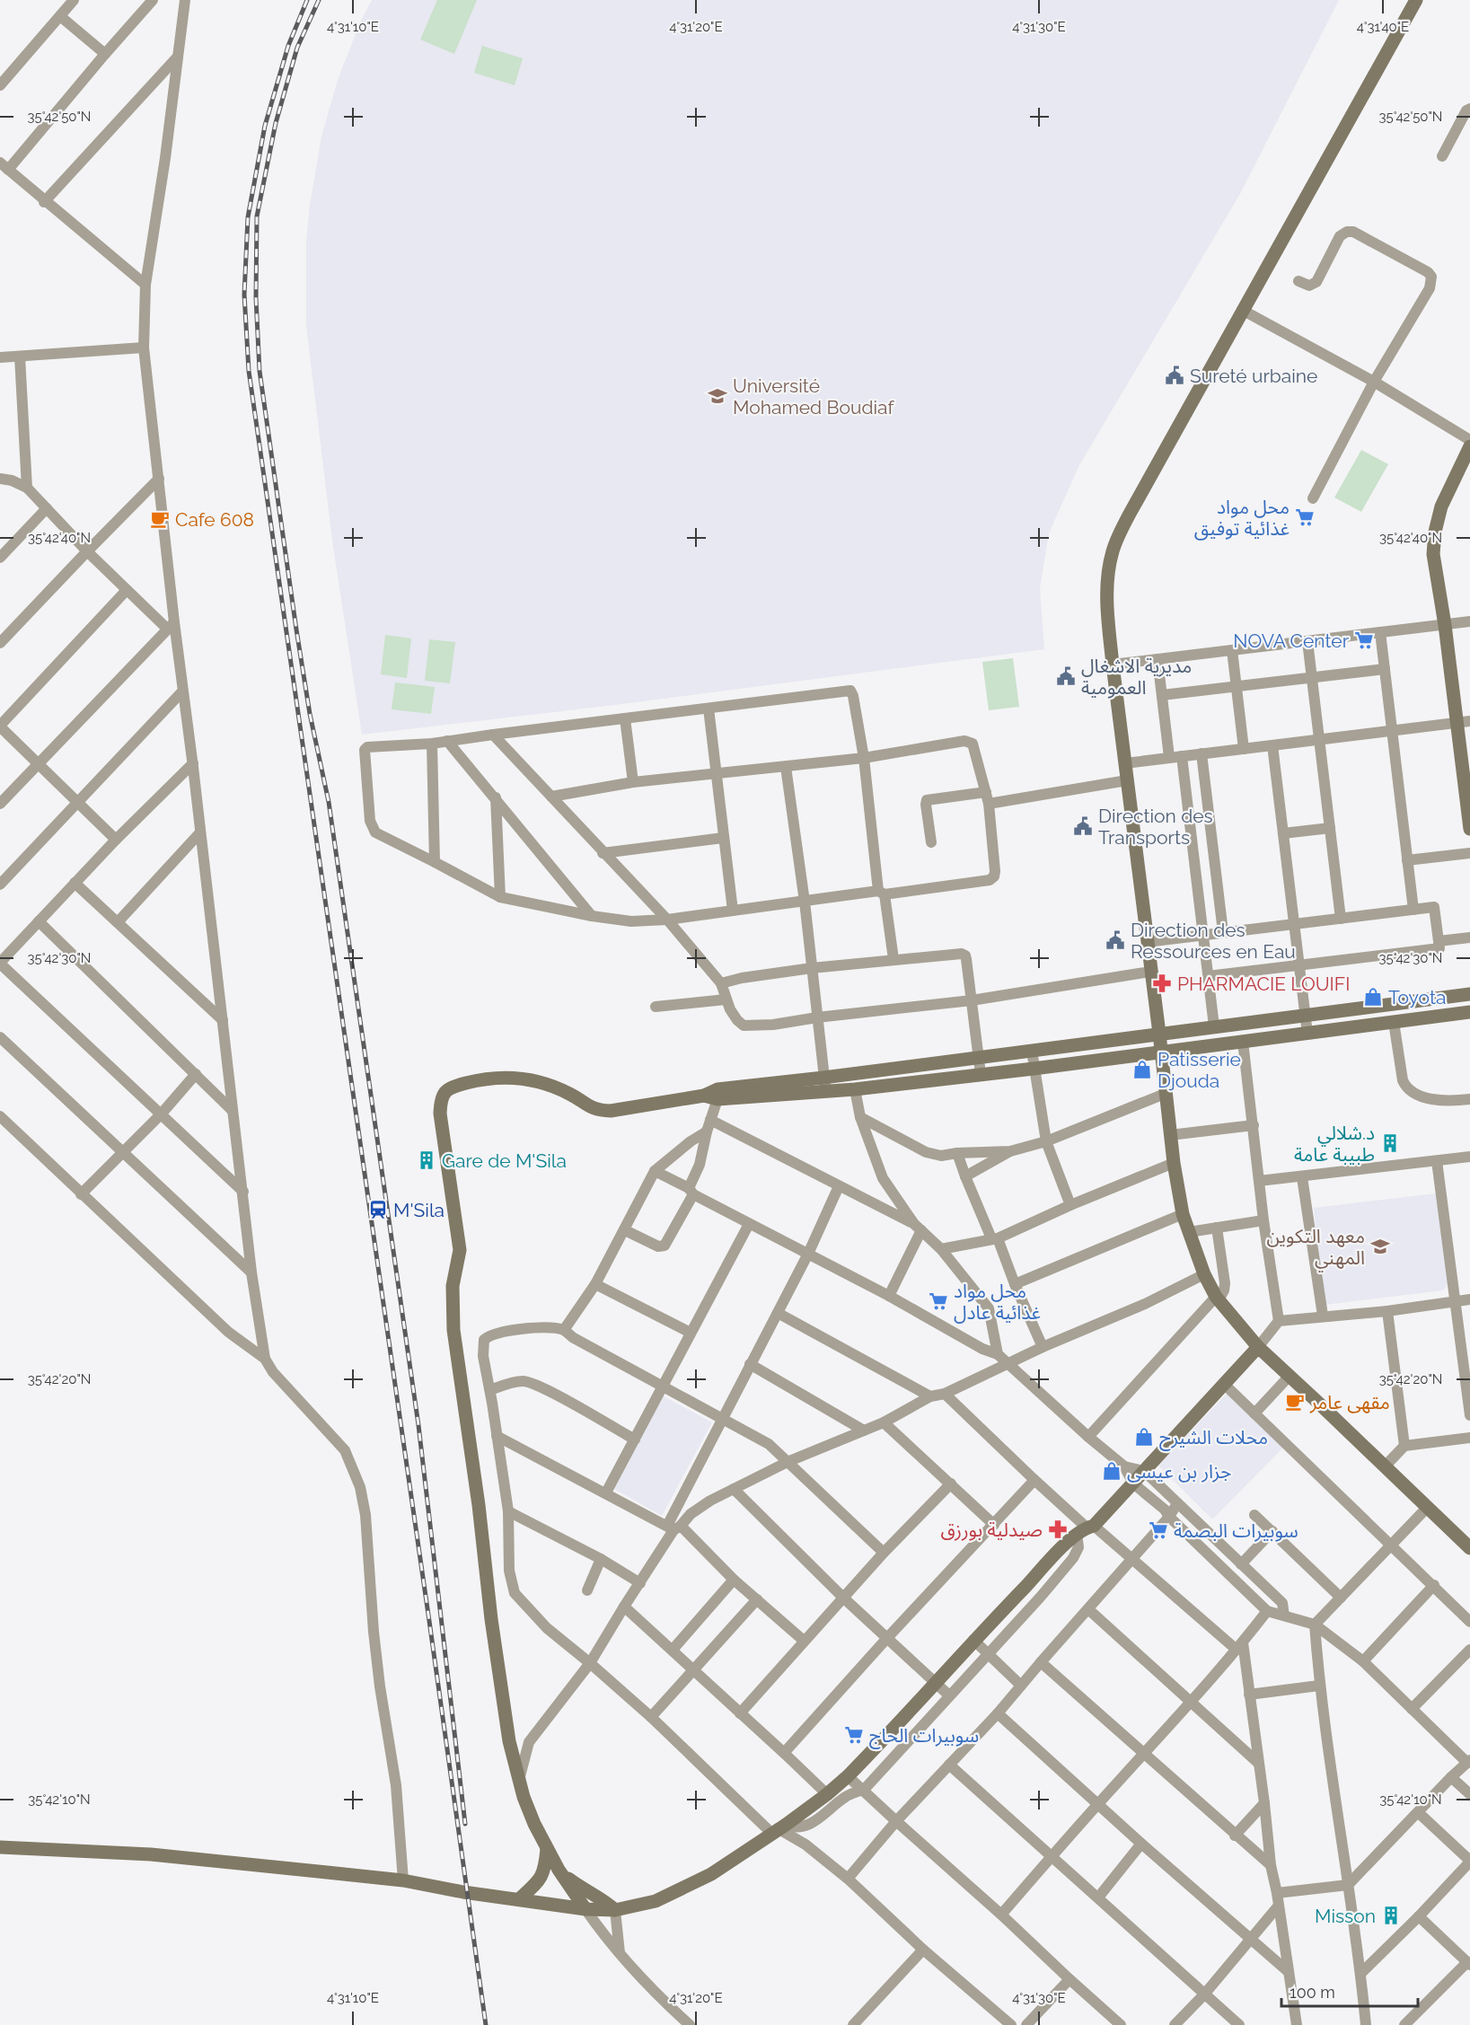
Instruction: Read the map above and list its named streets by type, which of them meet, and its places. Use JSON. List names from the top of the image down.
{
  "places": {
    "public building": [
      "Sureté urbaine",
      "مديرية الاشغال العمومية",
      "Direction des Transports",
      "Direction des Ressources en Eau"
    ],
    "school or university": ["Université Mohamed Boudiaf", "معهد التكوين المهني"],
    "supermarket": [
      "محل مواد غذائية توفيق",
      "NOVA Center",
      "محل مواد غذائية عادل",
      "سوبيرات البصمة",
      "سوبيرات الحاج"
    ],
    "cafe": ["Cafe 608", "مقهى عامر"],
    "pharmacy": ["PHARMACIE LOUIFI", "صيدلية بورزق"],
    "shop": [
      "Toyota",
      "Patisserie Djouda",
      "محلات الشيرح",
      "جزار بن عيسى"
    ],
    "building": ["د.شلالي طبيبة عامة", "Gare de M'Sila", "Misson"],
    "station": ["M'Sila"]
  },
  "scale_bar": "100 m",
  "coordinates": [
    "4°31'10\"E",
    "4°31'20\"E",
    "4°31'30\"E",
    "4°31'40\"E",
    "35°42'50\"N",
    "35°42'40\"N",
    "35°42'30\"N",
    "35°42'20\"N",
    "35°42'10\"N"
  ]
}
